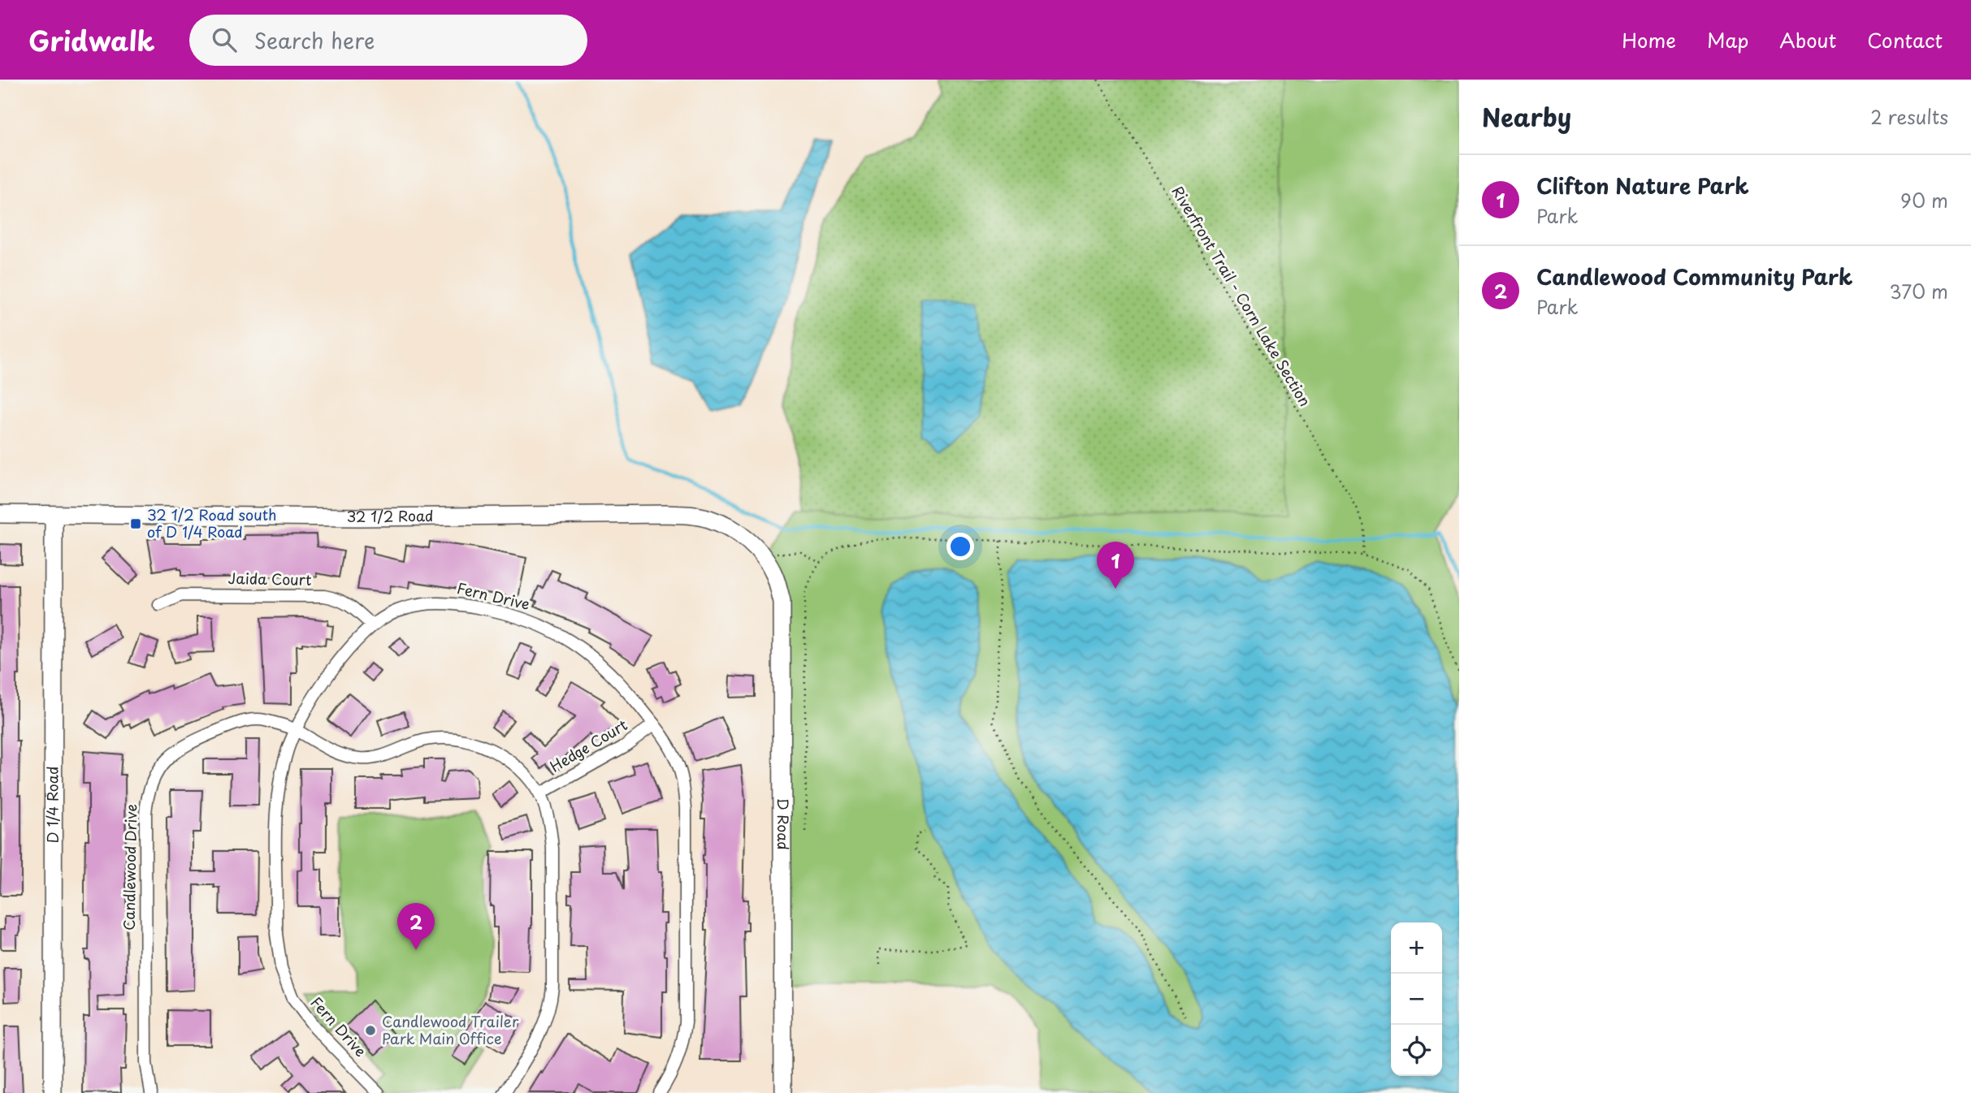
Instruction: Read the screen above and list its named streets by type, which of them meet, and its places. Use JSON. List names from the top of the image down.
{
  "streets": {
    "street": [
      "32 1/2 Road",
      "Jaida Court",
      "Fern Drive",
      "Hedge Court",
      "D 1/4 Road",
      "D Road",
      "Candlewood Drive"
    ],
    "path": ["Riverfront Trail - Corn Lake Section"]
  },
  "crossings": [
    ["32 1/2 Road", "D 1/4 Road"],
    ["32 1/2 Road", "D Road"],
    ["Jaida Court", "Fern Drive"],
    ["Fern Drive", "Hedge Court"],
    ["Fern Drive", "Candlewood Drive"],
    ["Hedge Court", "Candlewood Drive"]
  ],
  "places": {
    "transit": ["32 1/2 Road south of D 1/4 Road"],
    "other": ["Candlewood Trailer Park Main Office"]
  },
  "page": {
    "header": "Gridwalk",
    "search": "Search here",
    "nav": [
      "Home",
      "Map",
      "About",
      "Contact"
    ],
    "heading": ["Nearby", "2 results"],
    "list": [
      {
        "mark": "1",
        "name": "Clifton Nature Park",
        "note": "Park",
        "value": "90 m"
      },
      {
        "mark": "2",
        "name": "Candlewood Community Park",
        "note": "Park",
        "value": "370 m"
      }
    ],
    "pins": ["1", "2"],
    "map_buttons": ["+", "−"]
  }
}
